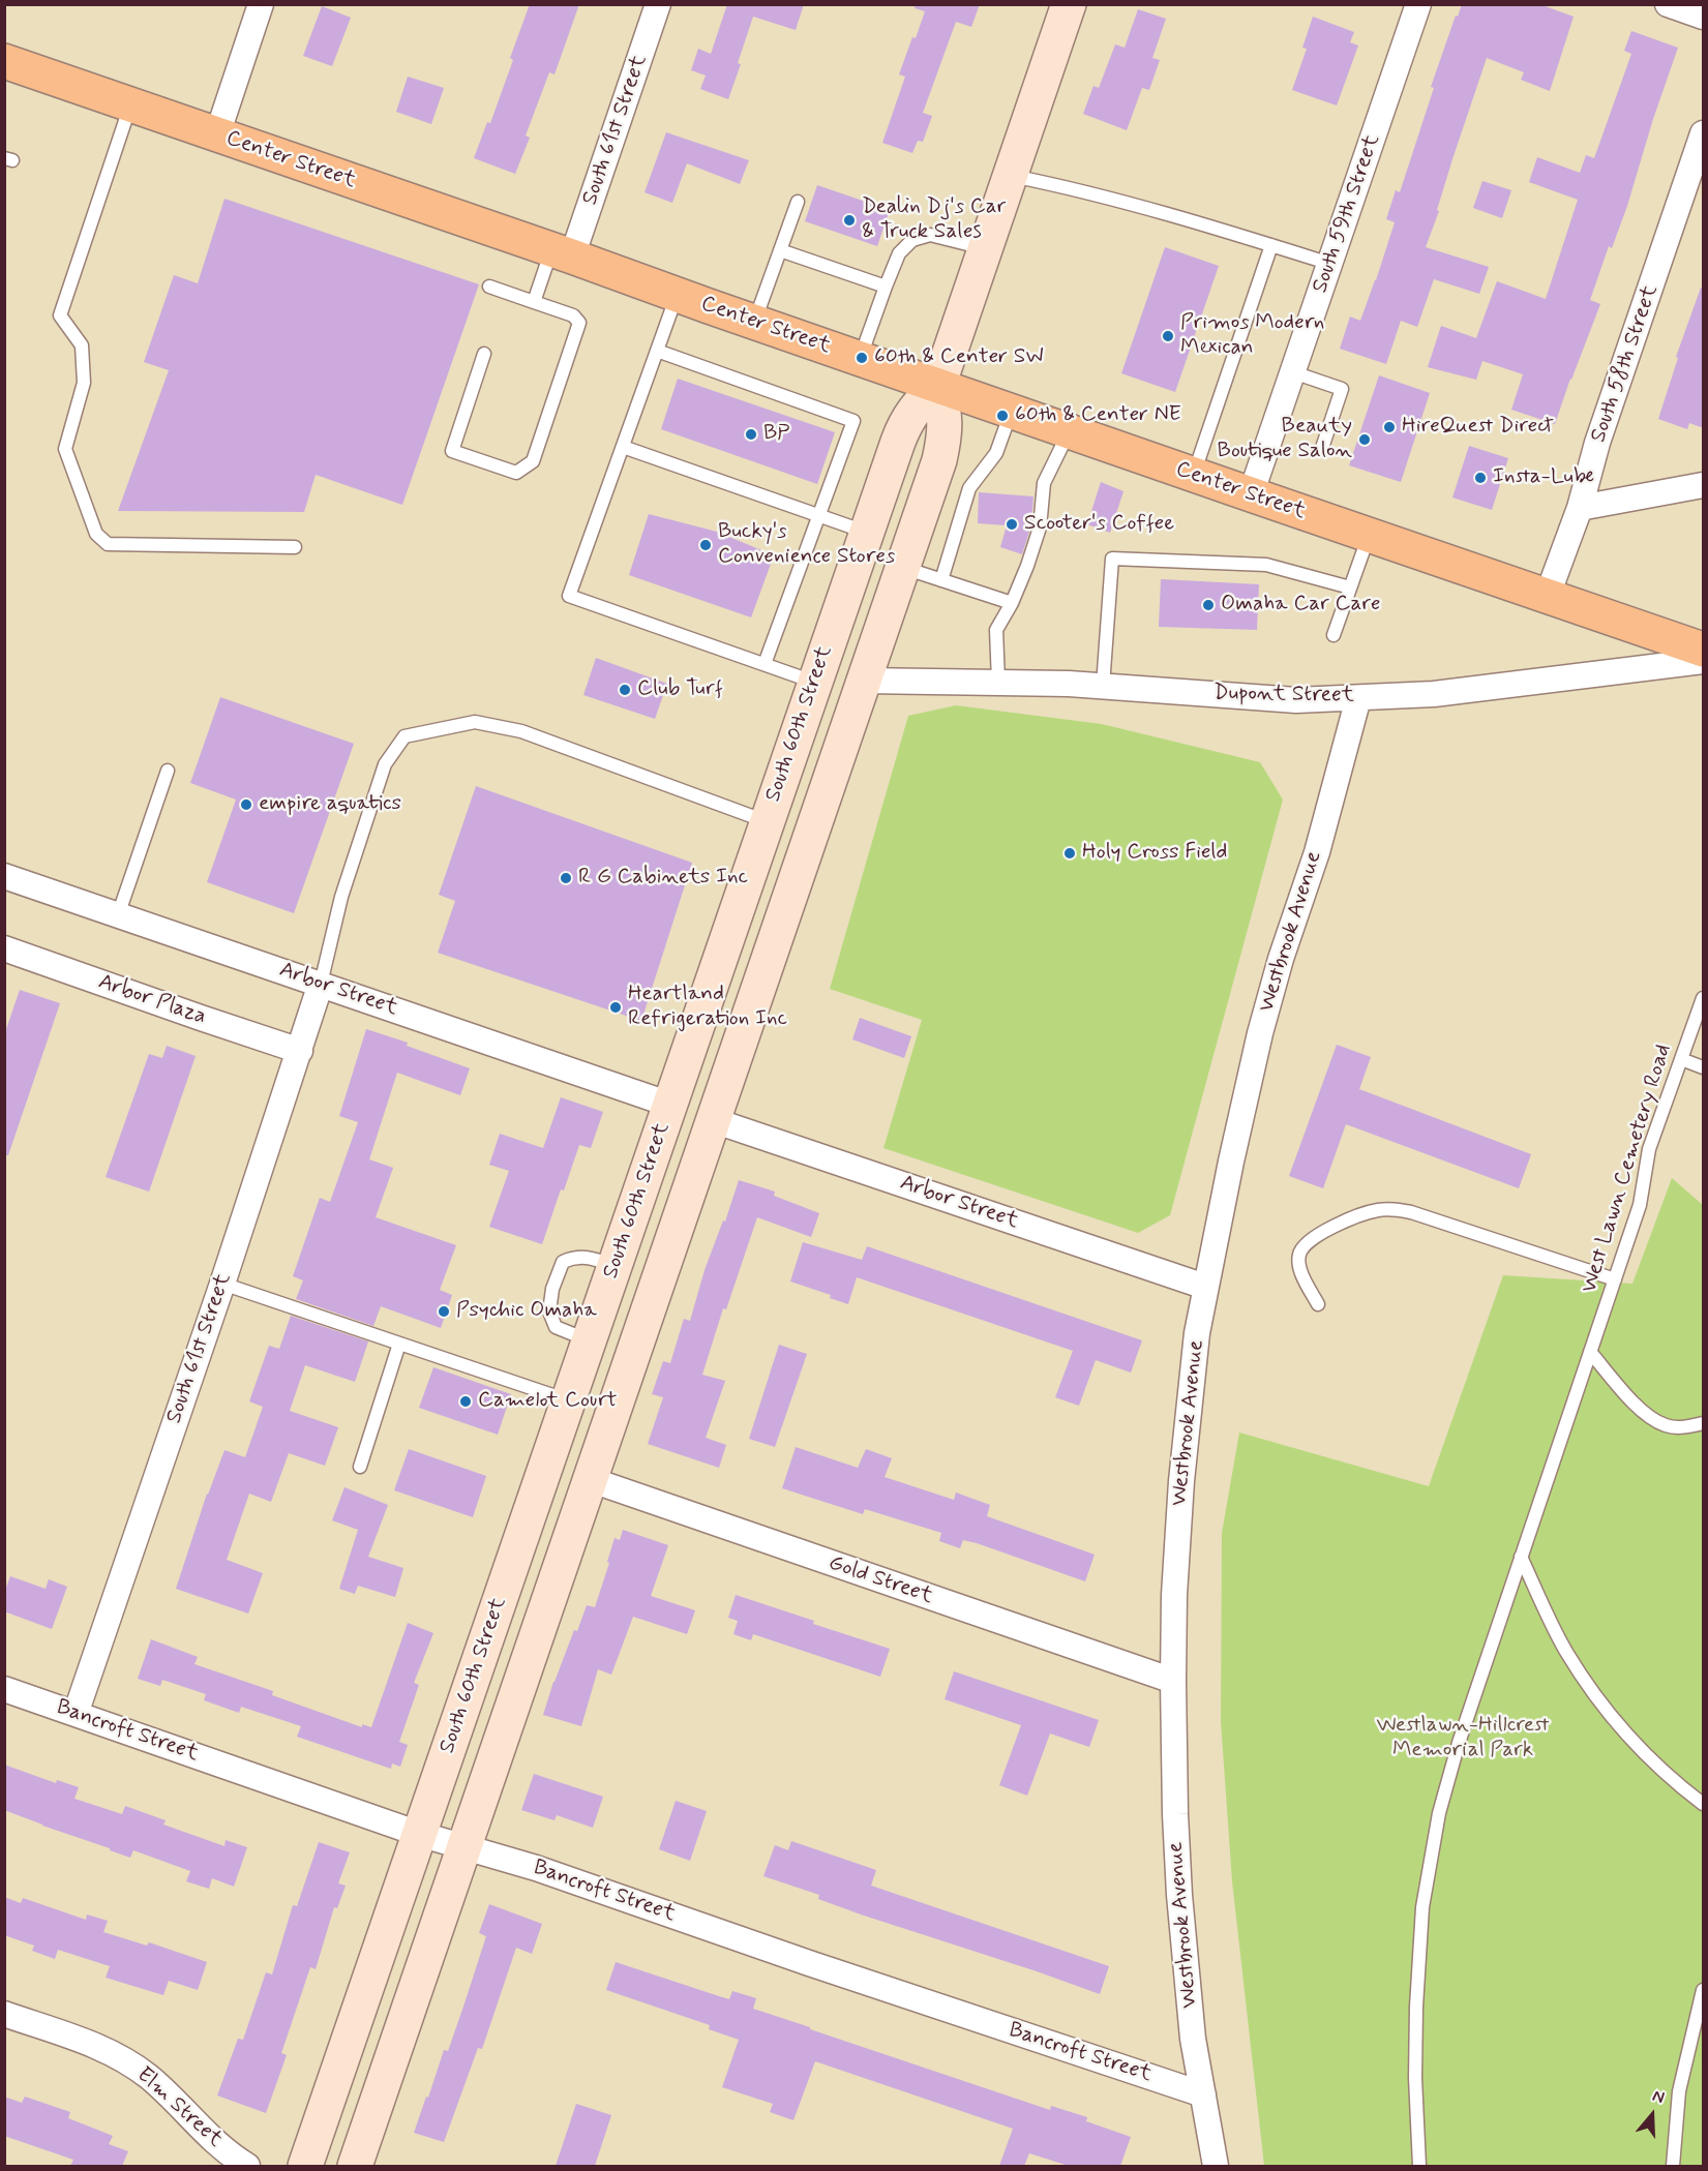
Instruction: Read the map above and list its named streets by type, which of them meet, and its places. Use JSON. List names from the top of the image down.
{
  "streets": {
    "main road": ["Center Street", "South 60th Street"],
    "street": [
      "South 61st Street",
      "South 59th Street",
      "South 58th Street",
      "Dupont Street",
      "Westbrook Avenue",
      "Arbor Street",
      "Arbor Plaza",
      "Gold Street",
      "Bancroft Street",
      "Elm Street"
    ],
    "lane": ["West Lawn Cemetery Road"]
  },
  "crossings": [
    ["South 61st Street", "Center Street"],
    ["South 61st Street", "Arbor Street"],
    ["South 61st Street", "Arbor Plaza"],
    ["South 61st Street", "Bancroft Street"],
    ["Center Street", "South 59th Street"],
    ["Center Street", "South 58th Street"],
    ["Center Street", "Dupont Street"],
    ["Center Street", "South 60th Street"],
    ["Dupont Street", "South 60th Street"],
    ["Dupont Street", "Westbrook Avenue"],
    ["South 60th Street", "Arbor Street"],
    ["South 60th Street", "Gold Street"],
    ["South 60th Street", "Bancroft Street"],
    ["Westbrook Avenue", "Arbor Street"],
    ["Westbrook Avenue", "Gold Street"],
    ["Westbrook Avenue", "Bancroft Street"]
  ],
  "parks": ["Westlawn-Hillcrest Memorial Park"],
  "places": [
    "Dealin Dj's Car & Truck Sales",
    "Primos Modern Mexican",
    "60th & Center SW",
    "60th & Center NE",
    "HireQuest Direct",
    "BP",
    "Beauty Boutique Salon",
    "Insta-Lube",
    "Scooter's Coffee",
    "Bucky's Convenience Stores",
    "Omaha Car Care",
    "Club Turf",
    "empire aquatics",
    "Holy Cross Field",
    "R G Cabinets Inc",
    "Heartland Refrigeration Inc",
    "Psychic Omaha",
    "Camelot Court"
  ],
  "north": "top"
}
